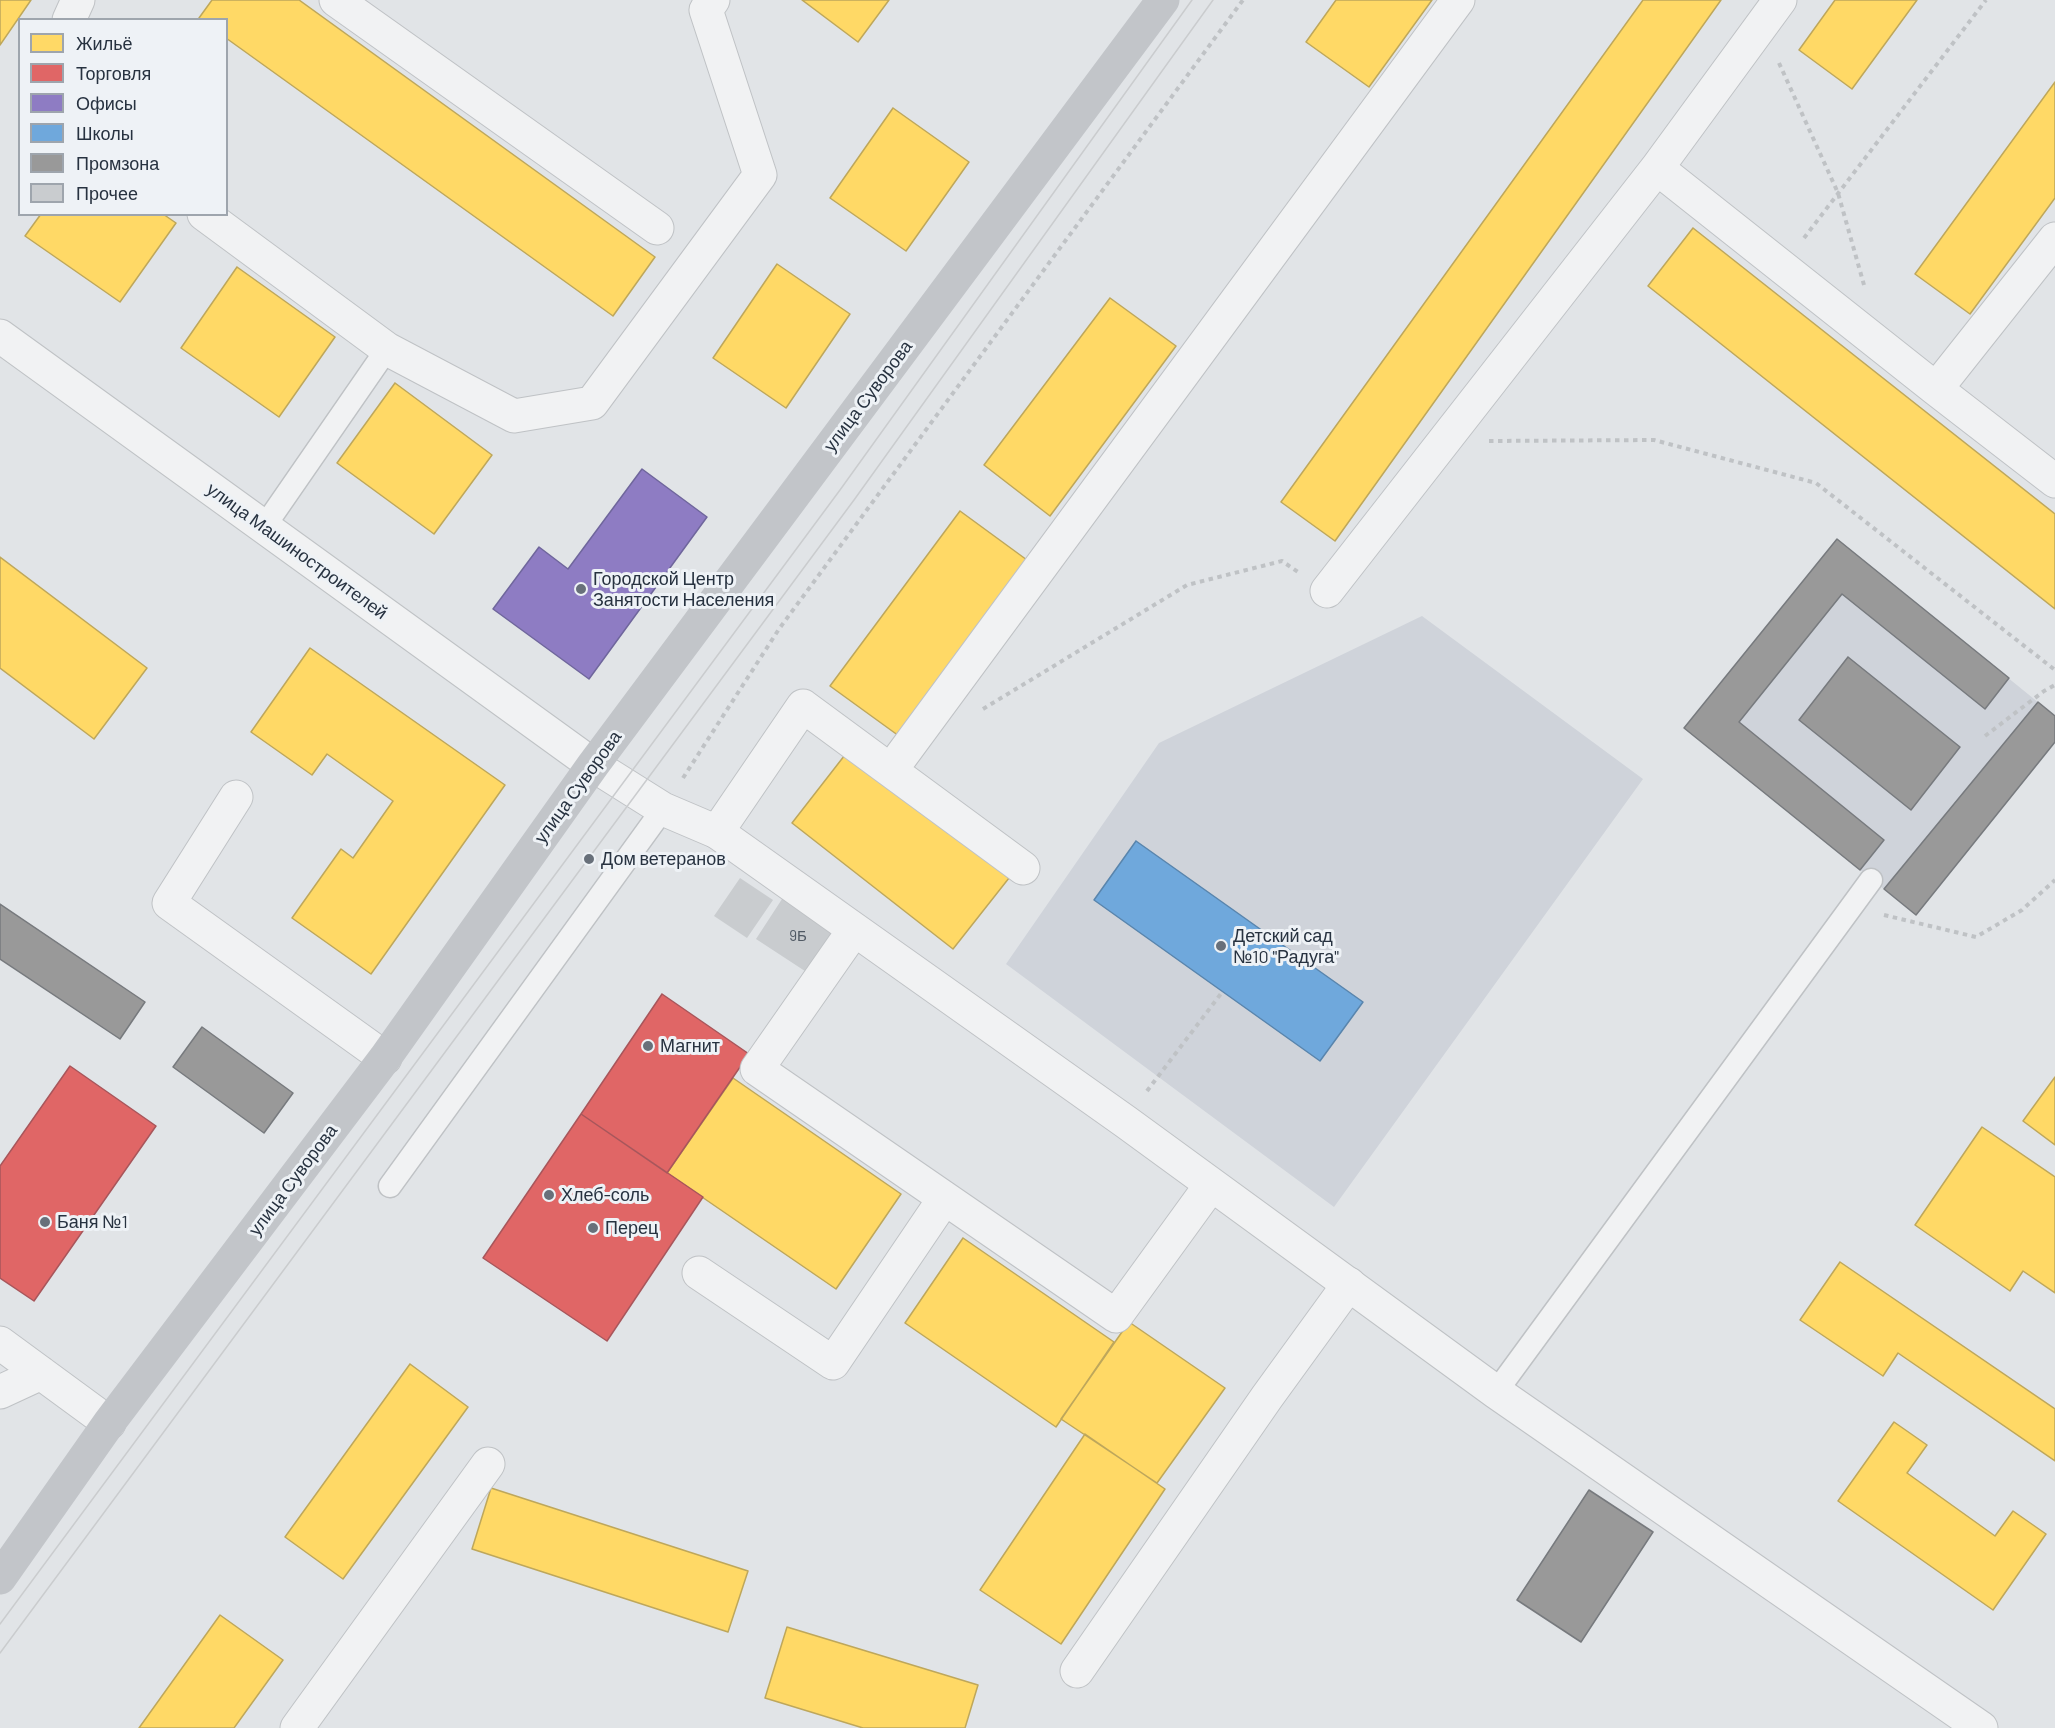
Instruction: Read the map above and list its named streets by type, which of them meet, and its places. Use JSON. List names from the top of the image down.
{
  "streets": {
    "main road": ["улица Суворова"],
    "street": ["улица Машиностроителей"]
  },
  "crossings": [
    ["улица Суворова", "улица Машиностроителей"]
  ],
  "places": [
    "Городской Центр Занятости Населения",
    "Дом ветеранов",
    "Детский сад №10 \"Радуга\"",
    "Магнит",
    "Хлеб-соль",
    "Баня №1",
    "Перец"
  ],
  "house_numbers": ["9Б"],
  "legend": [
    "Жильё",
    "Торговля",
    "Офисы",
    "Школы",
    "Промзона",
    "Прочее"
  ]
}
